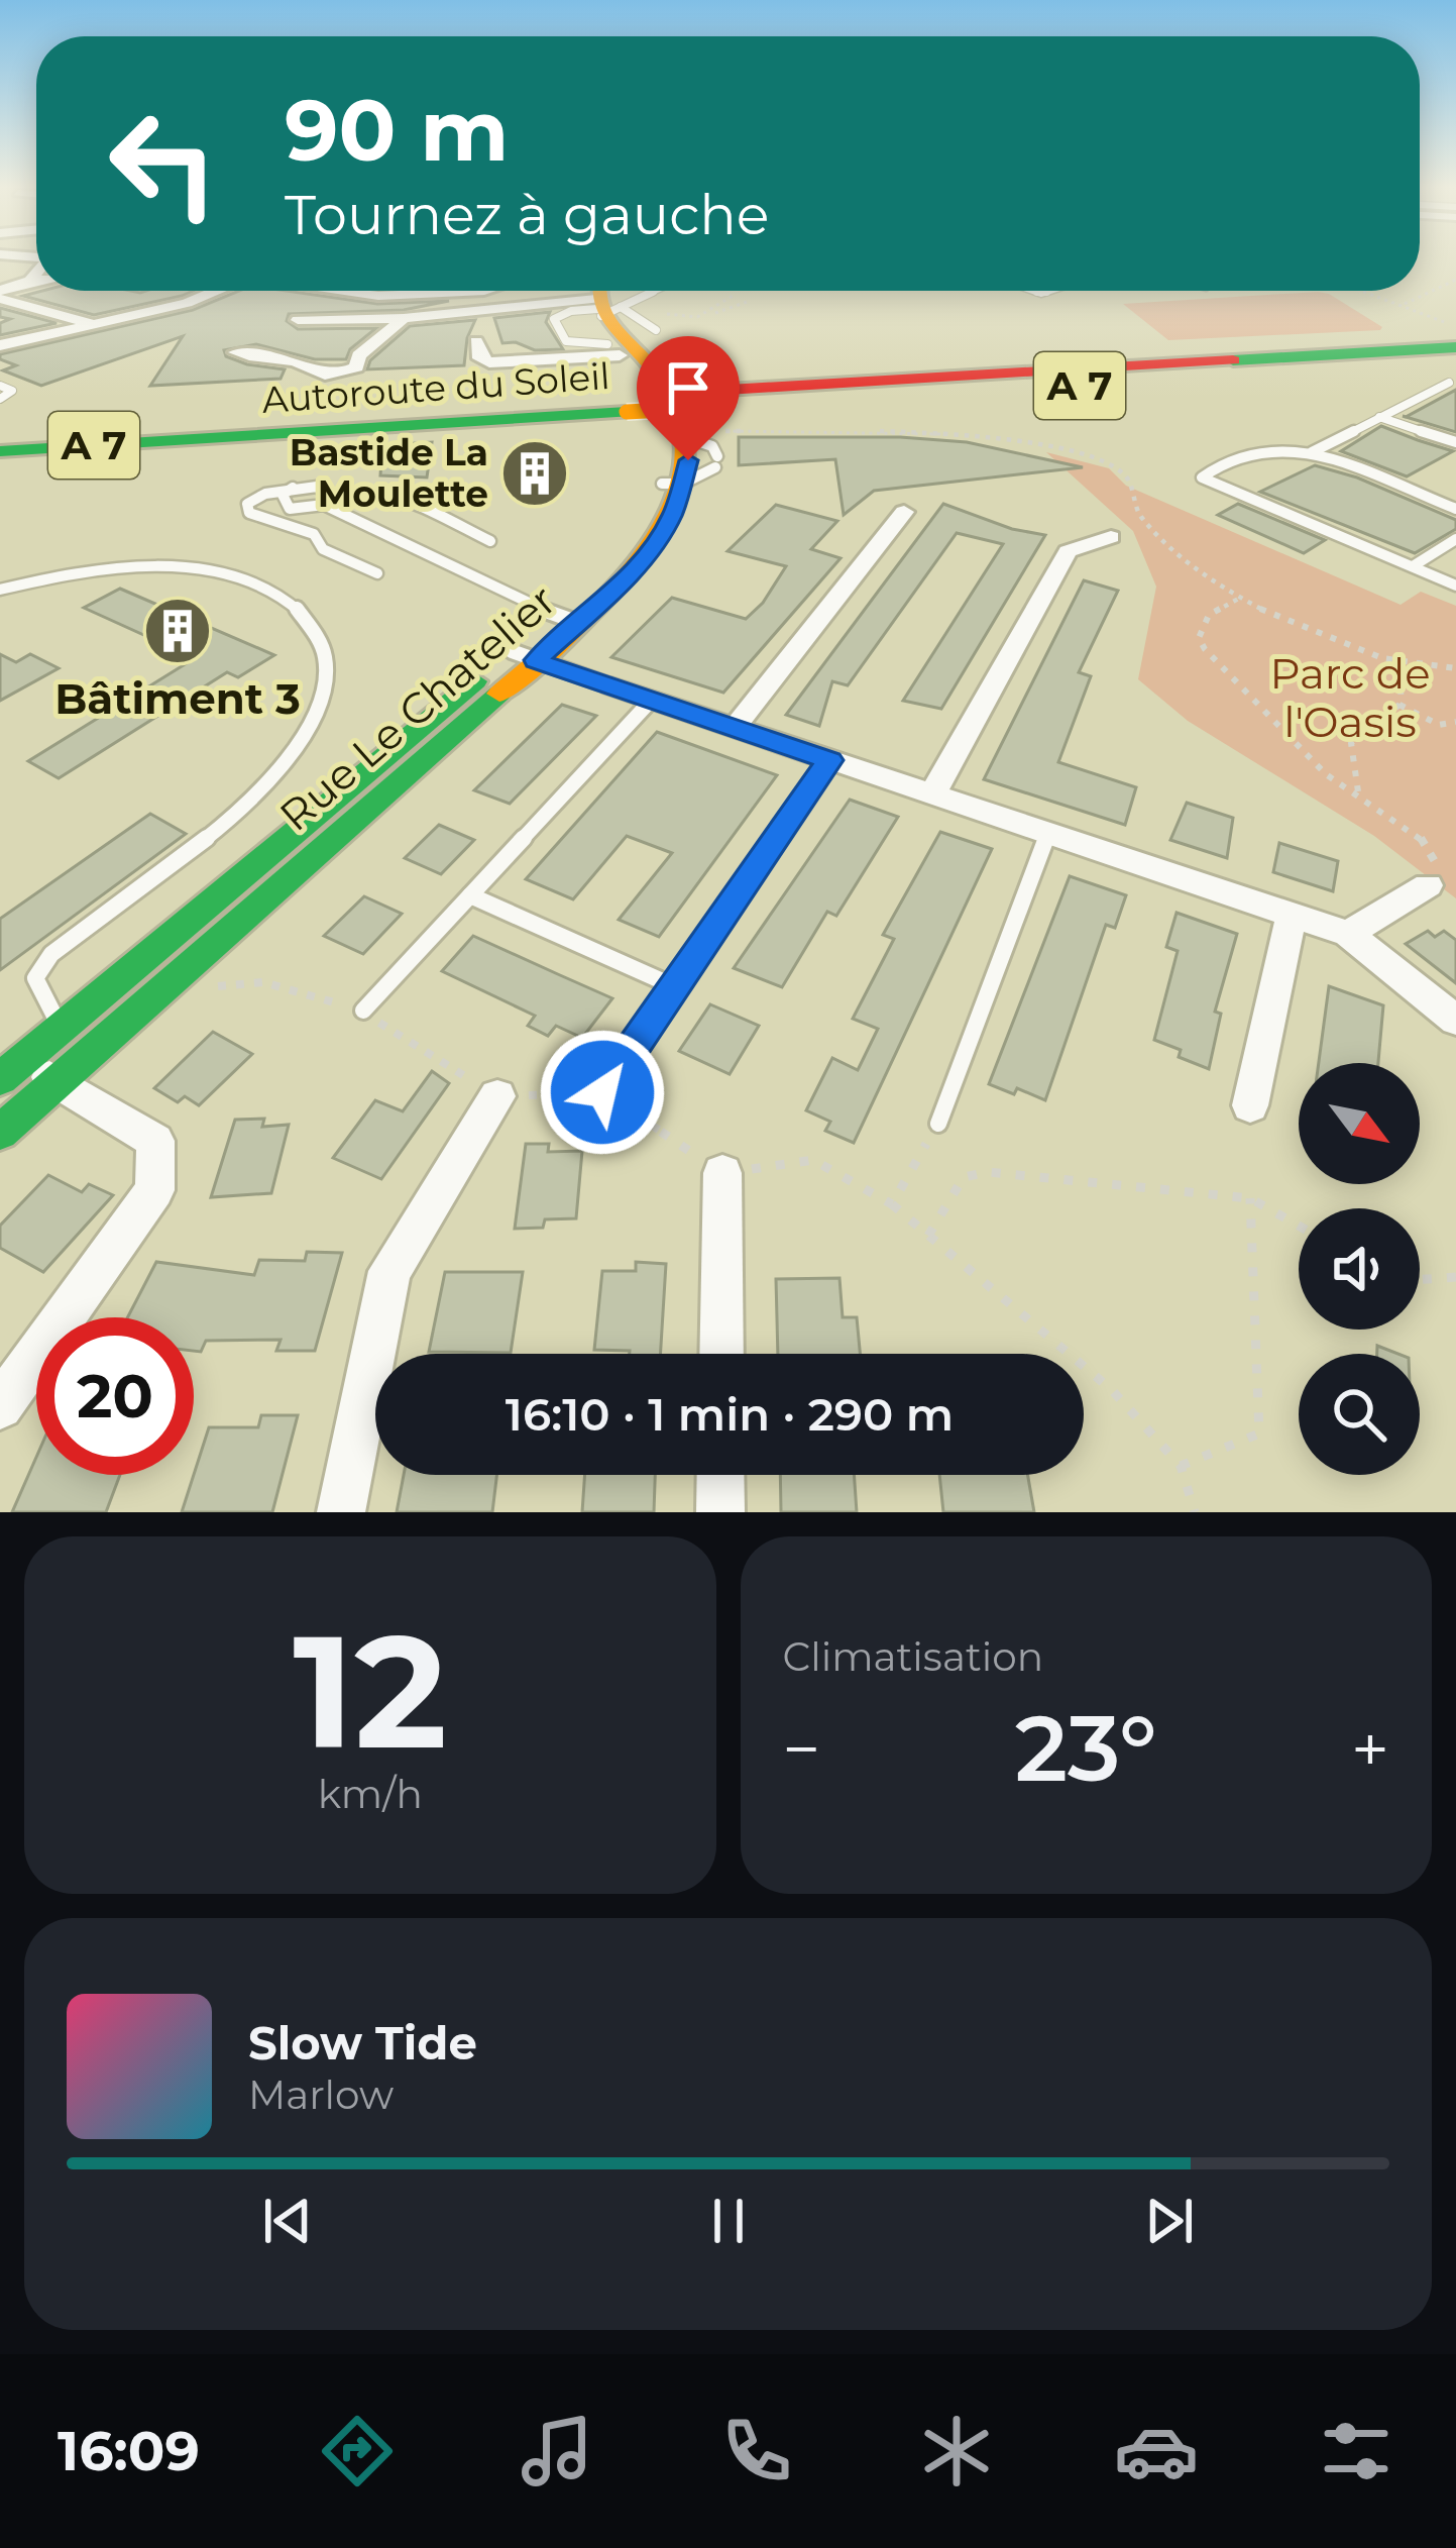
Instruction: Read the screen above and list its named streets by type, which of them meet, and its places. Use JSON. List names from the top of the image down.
{
  "streets": {
    "main road": ["A 7", "Autoroute du Soleil", "Rue Le Chatelier"]
  },
  "parks": ["Parc de l'Oasis"],
  "places": {
    "building": ["Bastide La Moulette", "Bâtiment 3"]
  },
  "north": "bottom right",
  "page": {
    "turn": ["90 m", "Tournez à gauche"],
    "limit": "20",
    "trip": "16:10 · 1 min · 290 m",
    "tile": [
      ["12", "km/h"],
      "Climatisation"
    ],
    "heat": ["−", "23°", "+"],
    "song": ["Slow Tide", "Marlow"],
    "tabs": "16:09"
  }
}
